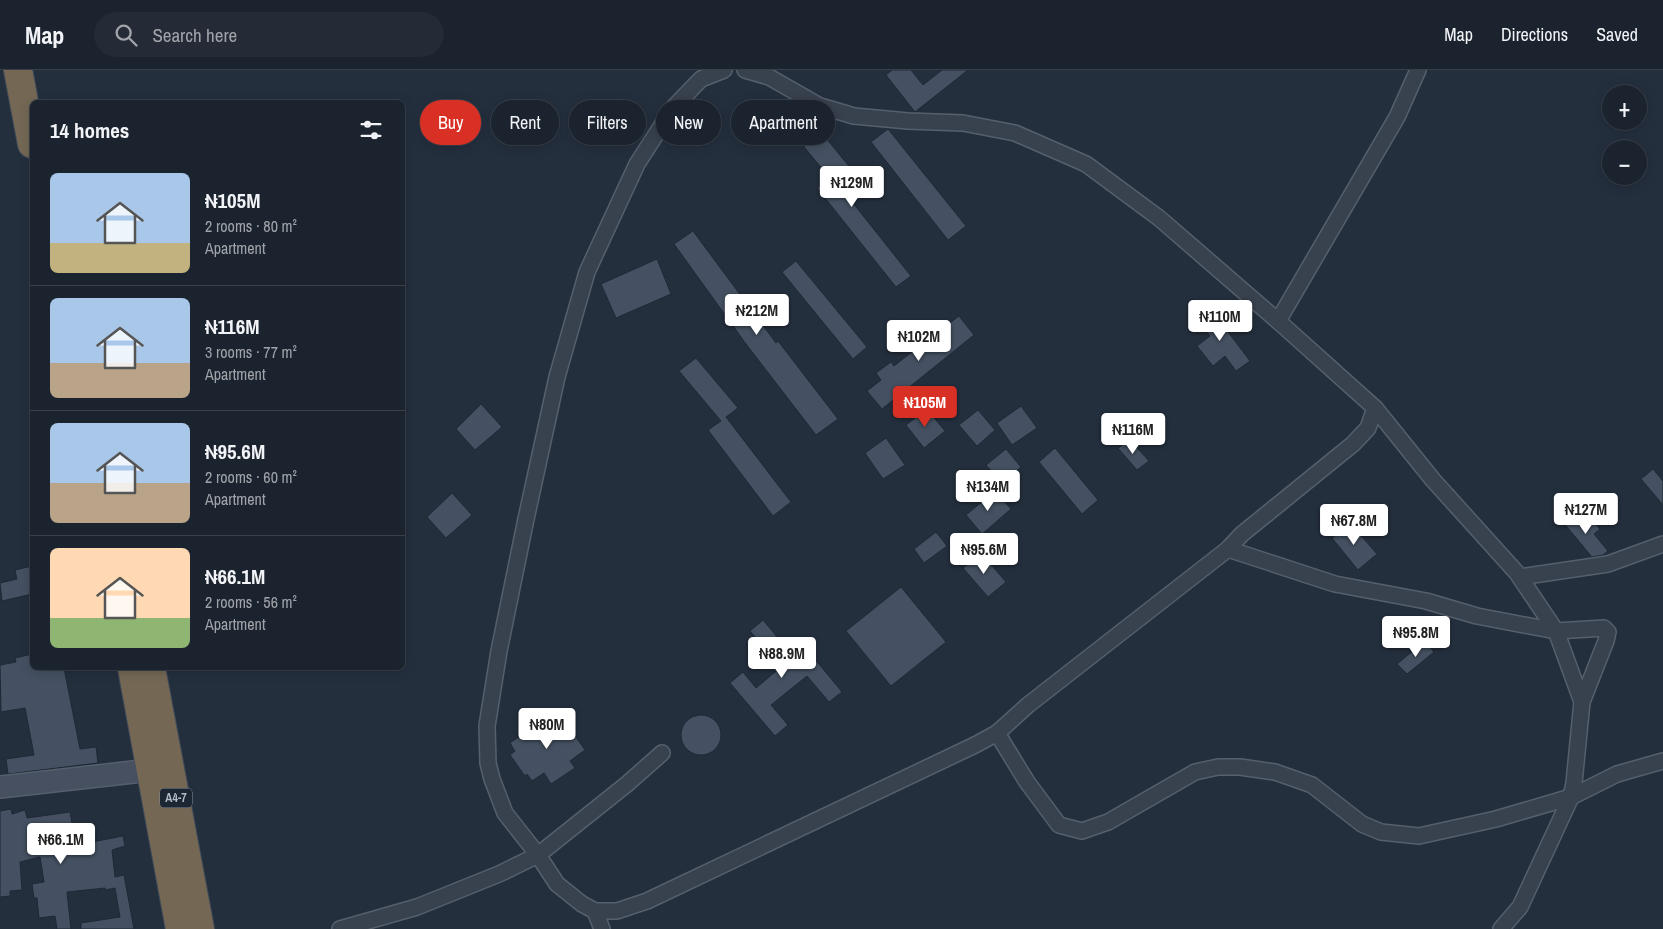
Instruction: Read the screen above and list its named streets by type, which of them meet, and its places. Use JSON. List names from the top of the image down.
{
  "streets": {
    "highway": ["A4-7"]
  },
  "page": {
    "header": "Map",
    "search": "Search here",
    "nav": ["Map", "Directions", "Saved"],
    "map_buttons": ["+", "−"],
    "chip": [
      "Buy",
      "Rent",
      "Filters",
      "New",
      "Apartment"
    ],
    "heading": "14 homes",
    "list": [
      {
        "name": "₦105M",
        "note": "2 rooms · 80 m² · Apartment"
      },
      {
        "name": "₦116M",
        "note": "3 rooms · 77 m² · Apartment"
      },
      {
        "name": "₦95.6M",
        "note": "2 rooms · 60 m² · Apartment"
      },
      {
        "name": "₦66.1M",
        "note": "2 rooms · 56 m² · Apartment"
      }
    ],
    "price": [
      "₦129M",
      "₦212M",
      "₦110M",
      "₦102M",
      "₦105M",
      "₦116M",
      "₦134M",
      "₦127M",
      "₦67.8M",
      "₦95.6M",
      "₦95.8M",
      "₦88.9M",
      "₦80M",
      "₦66.1M"
    ]
  }
}
